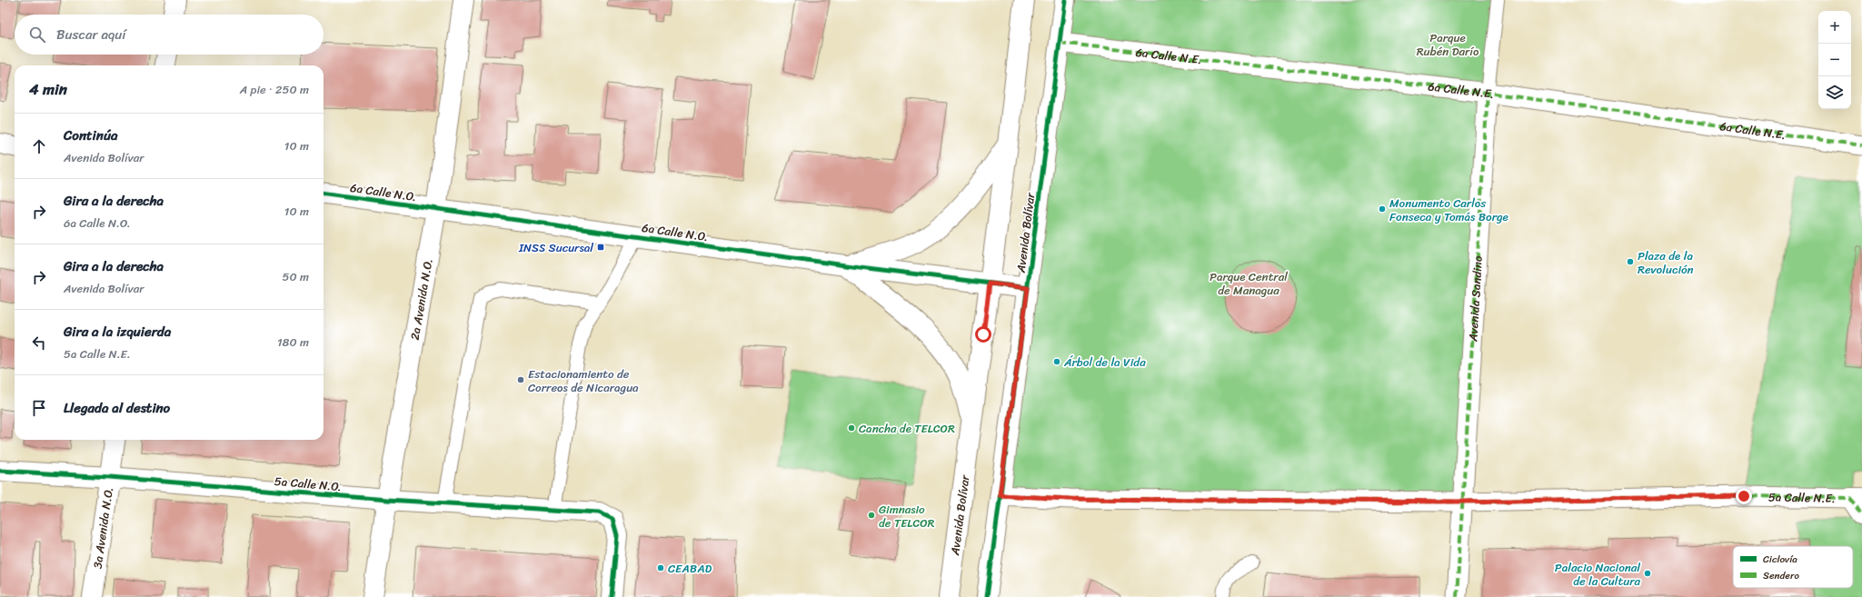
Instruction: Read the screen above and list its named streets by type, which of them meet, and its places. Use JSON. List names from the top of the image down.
{
  "streets": {
    "street": [
      "6a Calle N.E.",
      "6a Calle N.O.",
      "Avenida Bolívar",
      "Avenida Sandino",
      "2a Avenida N.O.",
      "5a Calle N.O.",
      "5a Calle N.E.",
      "3a Avenida N.O."
    ]
  },
  "crossings": [
    ["6a Calle N.E.", "Avenida Bolívar"],
    ["6a Calle N.E.", "Avenida Sandino"],
    ["6a Calle N.O.", "Avenida Bolívar"],
    ["6a Calle N.O.", "2a Avenida N.O."],
    ["Avenida Bolívar", "5a Calle N.E."],
    ["Avenida Sandino", "5a Calle N.E."],
    ["2a Avenida N.O.", "5a Calle N.O."],
    ["5a Calle N.O.", "3a Avenida N.O."]
  ],
  "parks": ["Parque Rubén Darío", "Parque Central de Managua"],
  "places": {
    "other": [
      "Monumento Carlos Fonseca y Tomás Borge",
      "Plaza de la Revolución",
      "Árbol de la Vida",
      "Estacionamiento de Correos de Nicaragua",
      "Cancha de TELCOR",
      "Gimnasio de TELCOR",
      "CEABAD",
      "Palacio Nacional de la Cultura"
    ],
    "transit": ["INSS Sucursal"]
  },
  "legend": ["Ciclovía", "Sendero"],
  "page": {
    "map_buttons": ["+", "−"],
    "search": "Buscar aquí",
    "heading": ["4 min", "A pie · 250 m"],
    "list": [
      ["Continúa", "Avenida Bolívar", "10 m"],
      ["Gira a la derecha", "6a Calle N.O.", "10 m"],
      ["Gira a la derecha", "Avenida Bolívar", "50 m"],
      ["Gira a la izquierda", "5a Calle N.E.", "180 m"],
      "Llegada al destino"
    ]
  }
}
